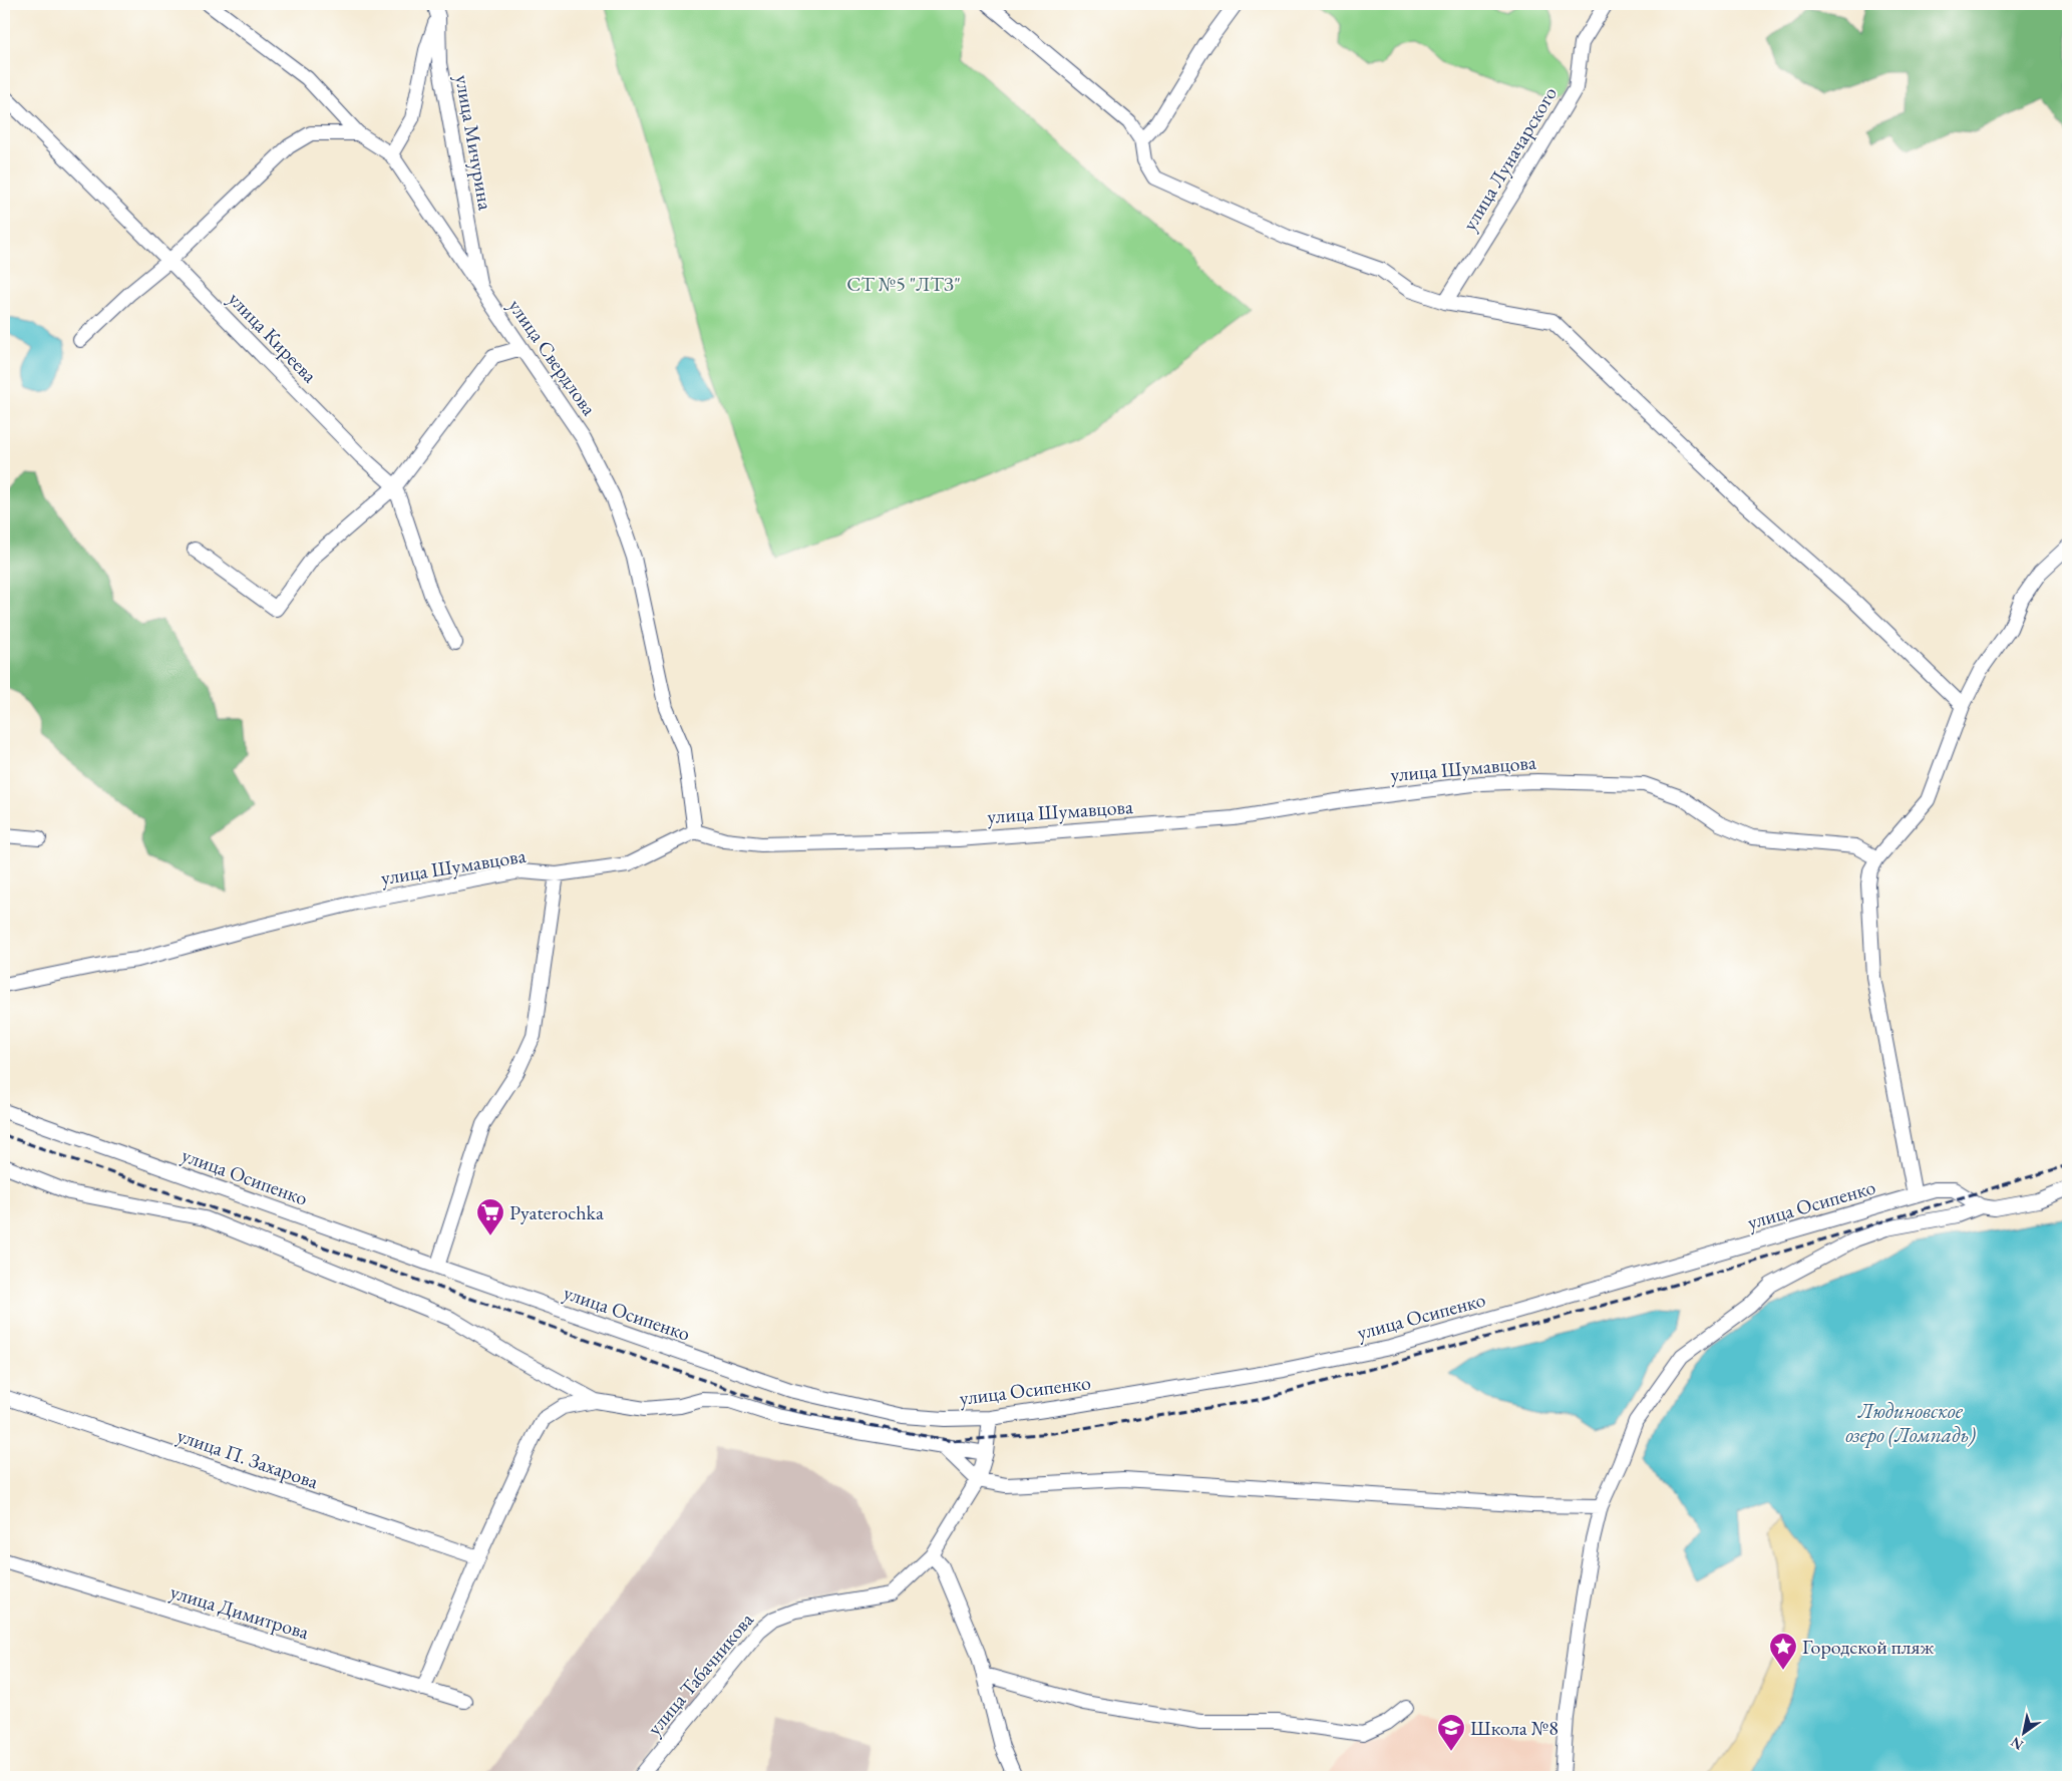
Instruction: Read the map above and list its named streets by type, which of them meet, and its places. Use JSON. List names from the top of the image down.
{
  "streets": {
    "street": [
      "улица Мичурина",
      "улица Луначарского",
      "улица Киреева",
      "улица Свердлова",
      "улица Шумавцова",
      "улица Осипенко",
      "улица П. Захарова",
      "улица Димитрова",
      "улица Табачникова"
    ]
  },
  "crossings": [
    ["улица Мичурина", "улица Свердлова"],
    ["улица Свердлова", "улица Шумавцова"],
    ["улица Осипенко", "улица Табачникова"]
  ],
  "water": ["Людиновское озеро (Ломпадь)"],
  "parks": ["СТ №5 \"ЛТЗ\""],
  "places": {
    "supermarket": ["Pyaterochka"],
    "place": ["Городской пляж"],
    "school or university": ["Школа №8"]
  },
  "north": "bottom left"
}
